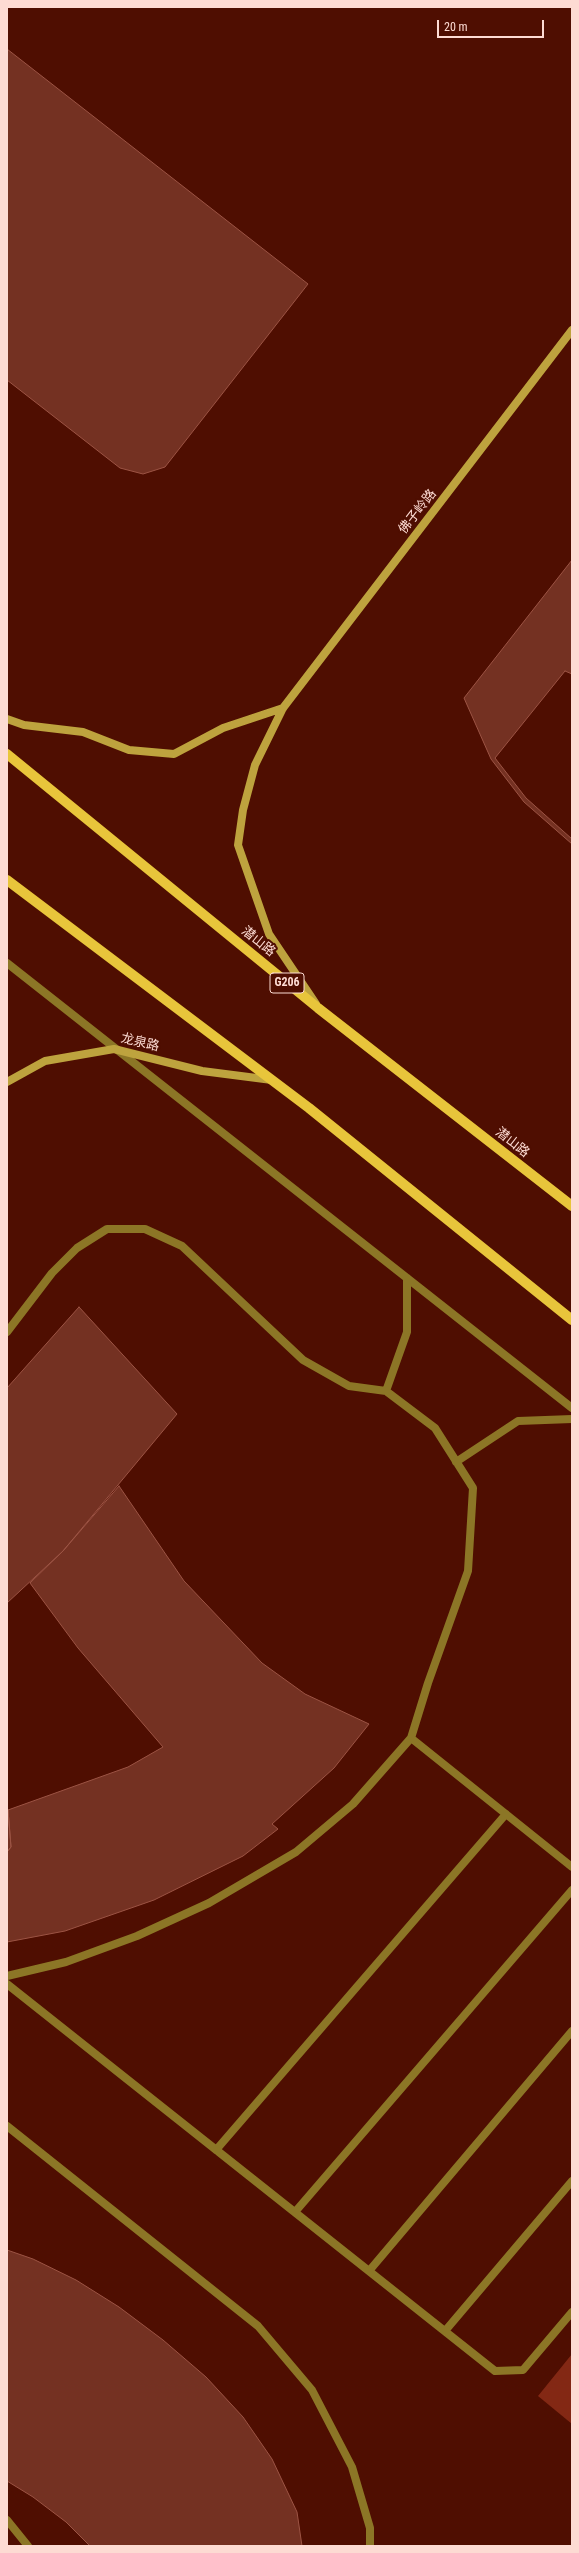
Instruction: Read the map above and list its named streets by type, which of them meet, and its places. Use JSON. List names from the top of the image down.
{
  "streets": {
    "main road": ["潜山路", "G206"],
    "street": ["佛子岭路", "龙泉路"]
  },
  "crossings": [
    ["佛子岭路", "潜山路"]
  ],
  "scale_bar": "20 m"
}
